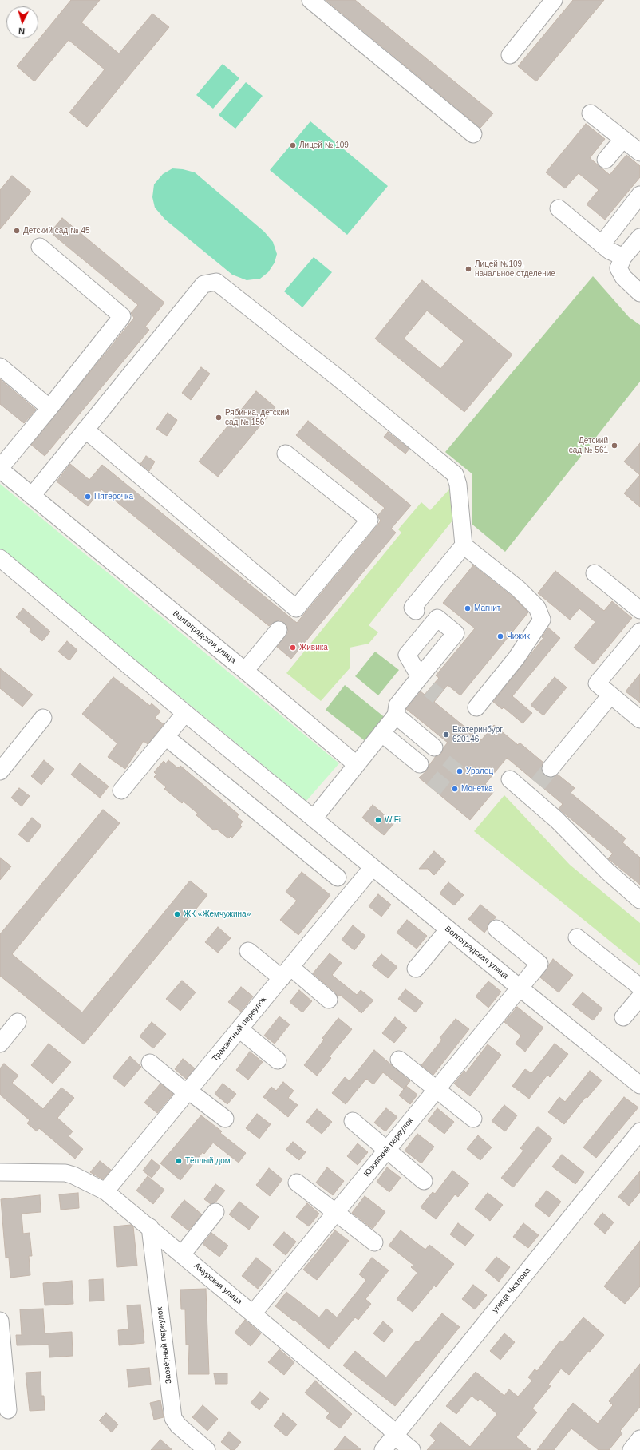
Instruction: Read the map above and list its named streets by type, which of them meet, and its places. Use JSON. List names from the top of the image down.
{
  "streets": {
    "street": [
      "Волгоградская улица",
      "Транзитный переулок",
      "Юзовский переулок",
      "Амурская улица",
      "улица Чкалова",
      "Заозёрный переулок"
    ]
  },
  "crossings": [
    ["Волгоградская улица", "Транзитный переулок"],
    ["Волгоградская улица", "Юзовский переулок"],
    ["Транзитный переулок", "Амурская улица"],
    ["Юзовский переулок", "Амурская улица"],
    ["Амурская улица", "улица Чкалова"],
    ["Амурская улица", "Заозёрный переулок"]
  ],
  "places": [
    "Лицей № 109",
    "Детский сад № 45",
    "Лицей №109, начальное отделение",
    "Рябинка, детский сад № 156",
    "Детский сад № 561",
    "Пятёрочка",
    "Магнит",
    "Чижик",
    "Живика",
    "Екатеринбург 620146",
    "Уралец",
    "Монетка",
    "WiFi",
    "ЖК «Жемчужина»",
    "Тёплый дом"
  ],
  "north": "bottom"
}
